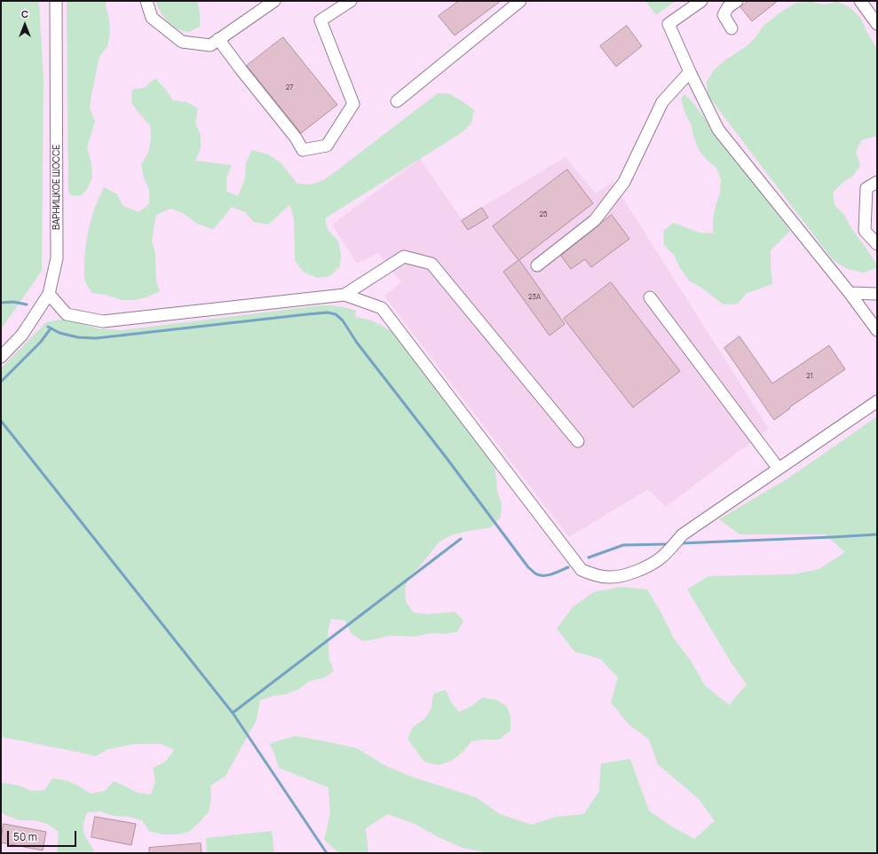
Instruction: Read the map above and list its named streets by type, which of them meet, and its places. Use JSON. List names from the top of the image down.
{
  "streets": {
    "street": ["ВАРНИЦКОЕ ШОССЕ"]
  },
  "house_numbers": [
    "27",
    "25",
    "23А",
    "21"
  ],
  "scale_bar": "50 m",
  "north": "top"
}
